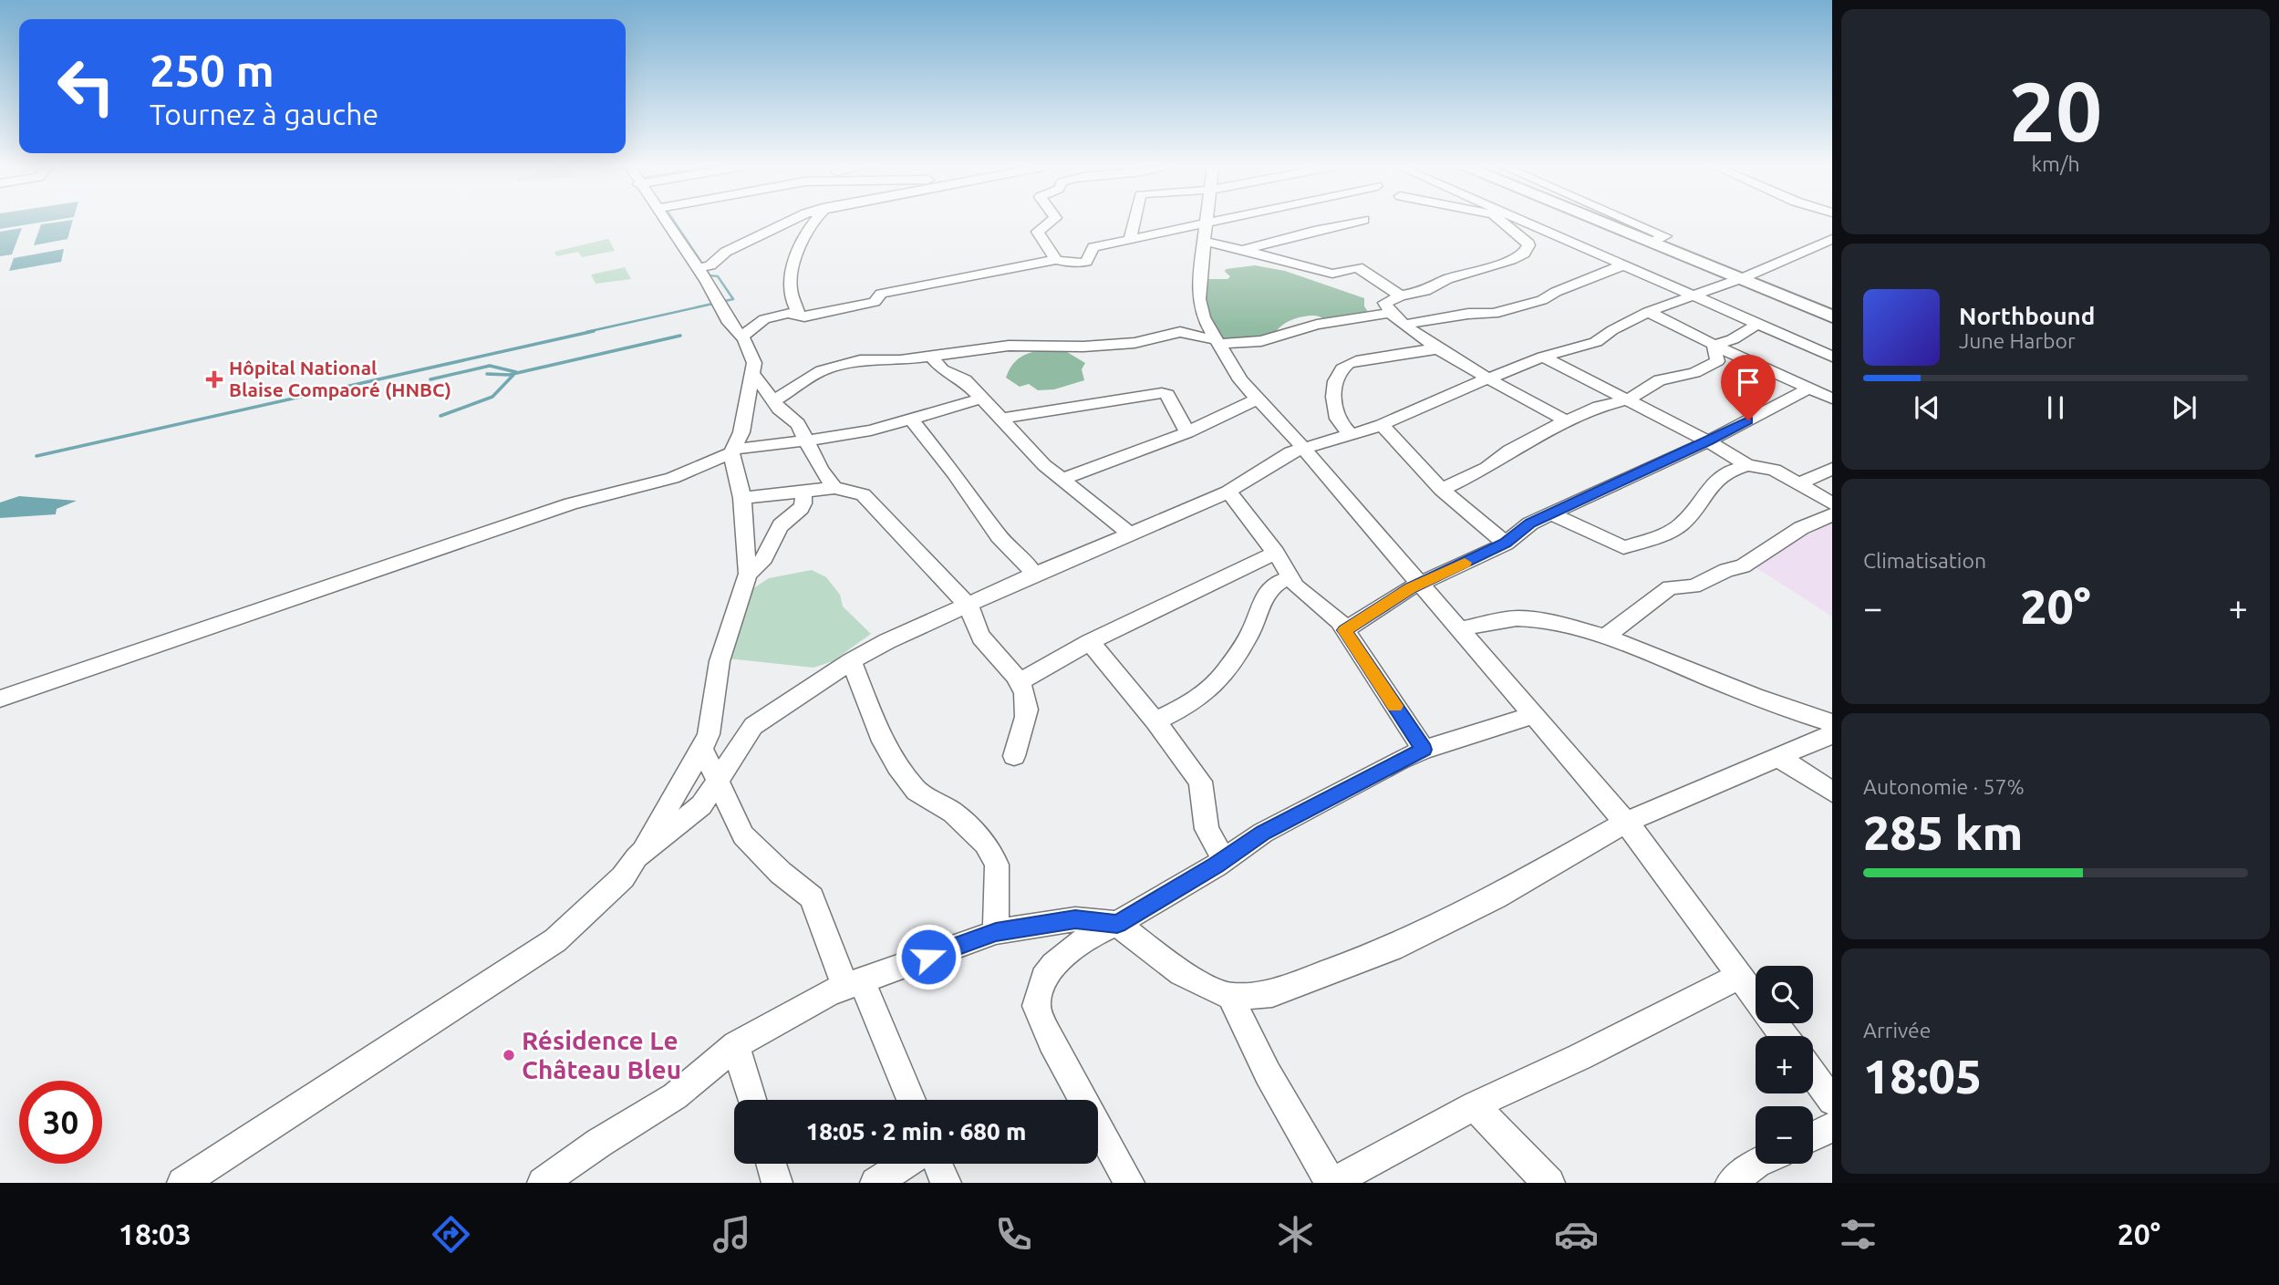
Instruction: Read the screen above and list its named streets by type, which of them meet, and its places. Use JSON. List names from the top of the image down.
{
  "places": {
    "health": ["Hôpital National Blaise Compaoré (HNBC)"],
    "other": ["Résidence Le Château Bleu"]
  },
  "page": {
    "tile": [
      ["20", "km/h"],
      "Climatisation",
      ["Autonomie · 57%", "285 km"],
      ["Arrivée", "18:05"]
    ],
    "turn": ["250 m", "Tournez à gauche"],
    "song": ["Northbound", "June Harbor"],
    "heat": ["−", "20°", "+"],
    "map_buttons": ["+", "−"],
    "limit": "30",
    "trip": "18:05 · 2 min · 680 m",
    "tabs": ["18:03", "20°"]
  }
}
